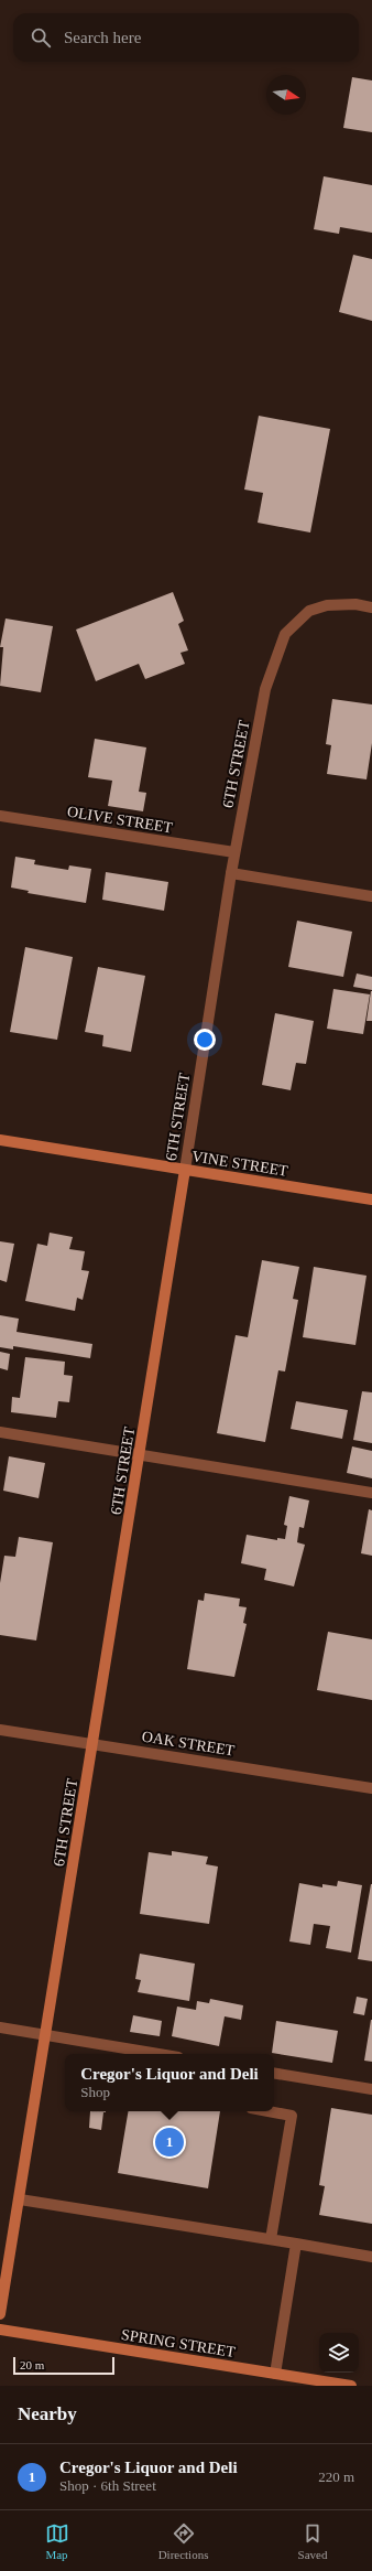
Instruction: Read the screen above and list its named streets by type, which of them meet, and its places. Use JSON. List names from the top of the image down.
{
  "streets": {
    "street": [
      "6TH STREET",
      "OLIVE STREET",
      "VINE STREET",
      "OAK STREET",
      "SPRING STREET"
    ]
  },
  "crossings": [
    ["6TH STREET", "OLIVE STREET"],
    ["6TH STREET", "VINE STREET"],
    ["6TH STREET", "OAK STREET"]
  ],
  "scale_bar": "20 m",
  "north": "right",
  "page": {
    "search": "Search here",
    "popup": ["Cregor's Liquor and Deli", "Shop"],
    "pins": "1",
    "scale": "20 m",
    "heading": "Nearby",
    "list": [
      {
        "mark": "1",
        "name": "Cregor's Liquor and Deli",
        "note": "Shop · 6th Street",
        "value": "220 m"
      }
    ],
    "nav": ["Map", "Directions", "Saved"]
  }
}
